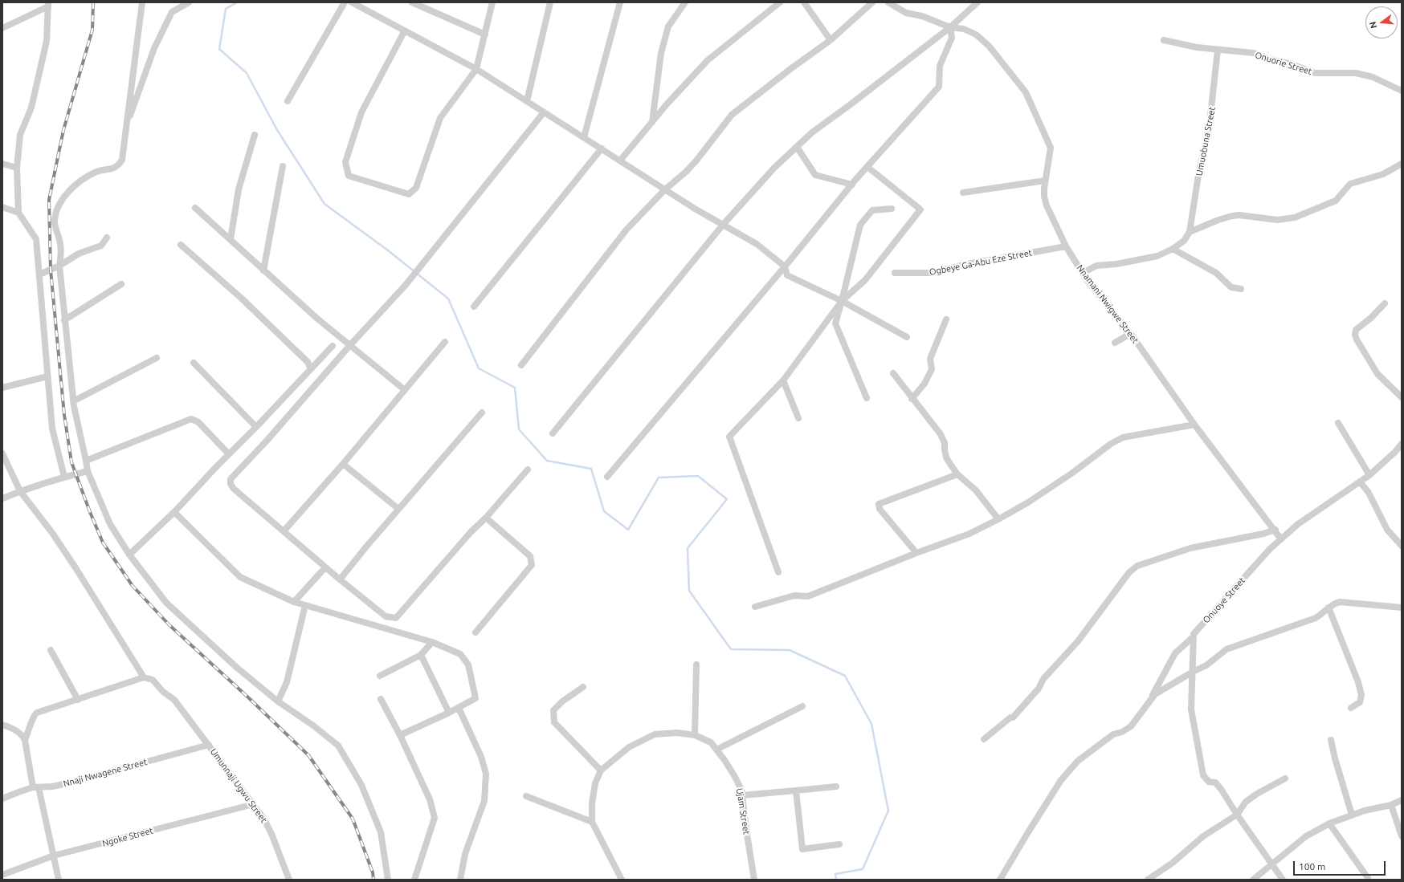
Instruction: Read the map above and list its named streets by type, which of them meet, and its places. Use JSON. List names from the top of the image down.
{
  "streets": {
    "street": [
      "Onuorie Street",
      "Umuobuna Street",
      "Ogbeye Ga-Abu Eze Street",
      "Nnamani Nwigwe Street",
      "Onuoye Street",
      "Nnaji Nwagene Street",
      "Umunnaji Ugwu Street",
      "Ujam Street",
      "Ngoke Street"
    ]
  },
  "crossings": [
    ["Onuorie Street", "Umuobuna Street"],
    ["Umuobuna Street", "Nnamani Nwigwe Street"],
    ["Ogbeye Ga-Abu Eze Street", "Nnamani Nwigwe Street"],
    ["Nnamani Nwigwe Street", "Onuoye Street"],
    ["Nnaji Nwagene Street", "Umunnaji Ugwu Street"],
    ["Umunnaji Ugwu Street", "Ngoke Street"]
  ],
  "scale_bar": "100 m",
  "north": "left"
}
